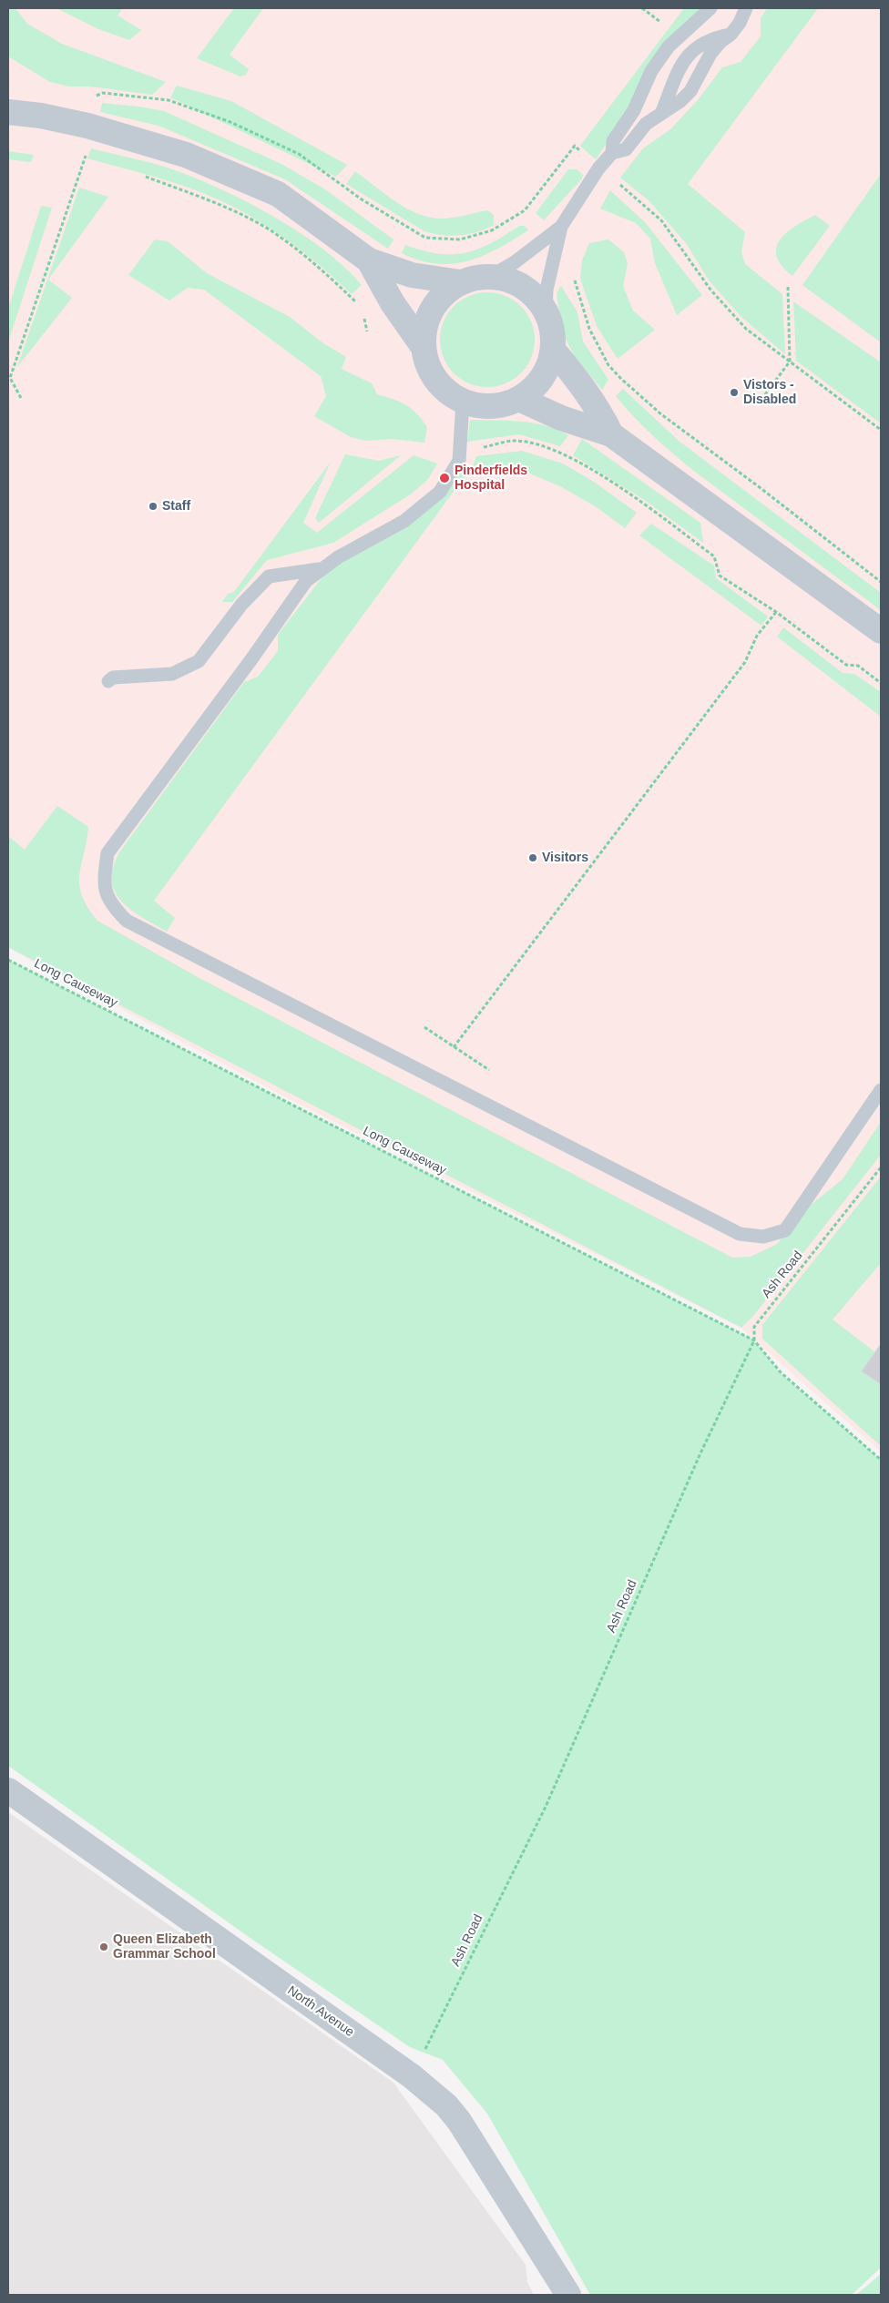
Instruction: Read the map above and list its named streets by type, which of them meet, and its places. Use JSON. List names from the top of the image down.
{
  "streets": {
    "street": ["North Avenue"],
    "path": ["Long Causeway", "Ash Road"]
  },
  "crossings": [
    ["Long Causeway", "Ash Road"],
    ["Ash Road", "North Avenue"]
  ],
  "places": [
    "Vistors - Disabled",
    "Pinderfields Hospital",
    "Staff",
    "Visitors",
    "Queen Elizabeth Grammar School"
  ]
}
